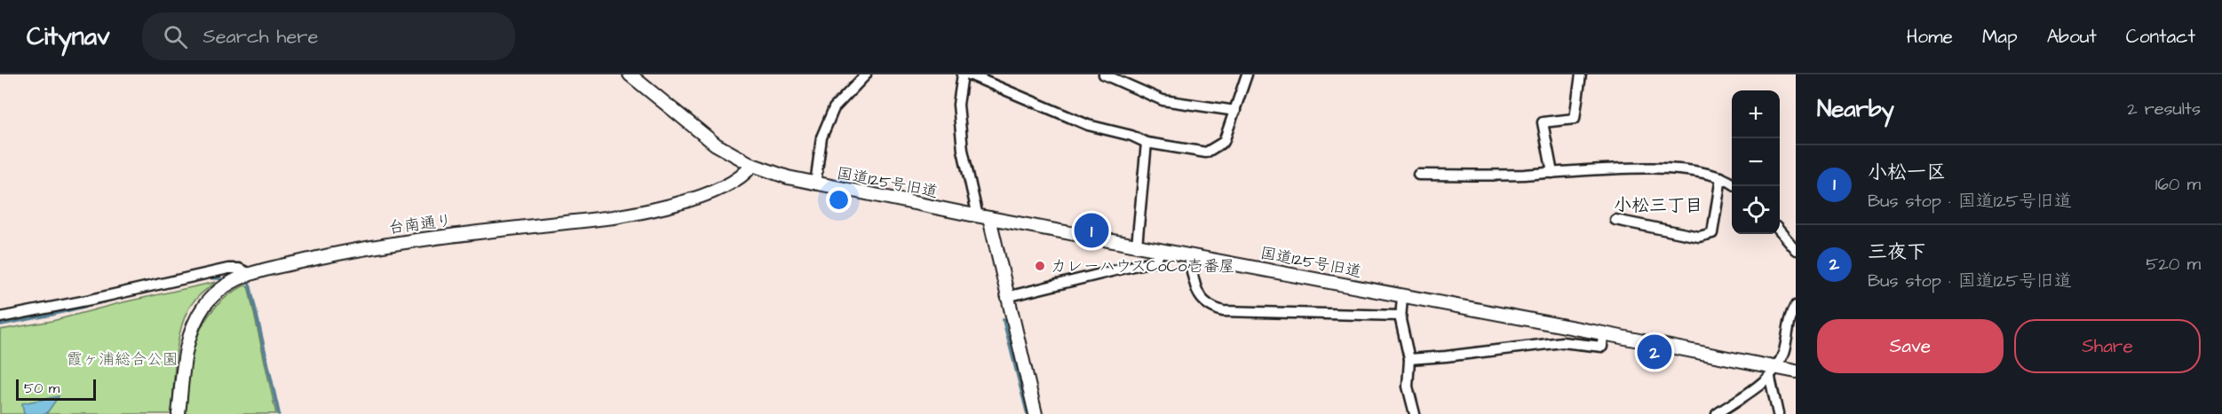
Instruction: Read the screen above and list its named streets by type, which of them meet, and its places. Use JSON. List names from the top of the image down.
{
  "streets": {
    "street": ["国道125号旧道", "台南通り"]
  },
  "crossings": [
    ["国道125号旧道", "台南通り"]
  ],
  "districts": ["小松三丁目"],
  "parks": ["霞ヶ浦総合公園"],
  "places": ["カレーハウスCoCo壱番屋"],
  "scale_bar": "50 m",
  "page": {
    "header": "Citynav",
    "search": "Search here",
    "nav": [
      "Home",
      "Map",
      "About",
      "Contact"
    ],
    "heading": ["Nearby", "2 results"],
    "map_buttons": ["+", "−"],
    "list": [
      {
        "mark": "1",
        "name": "小松一区",
        "note": "Bus stop · 国道125号旧道",
        "value": "160 m"
      },
      {
        "mark": "2",
        "name": "三夜下",
        "note": "Bus stop · 国道125号旧道",
        "value": "520 m"
      }
    ],
    "pins": ["1", "2"],
    "buttons": ["Save", "Share"],
    "scale": "50 m"
  }
}
